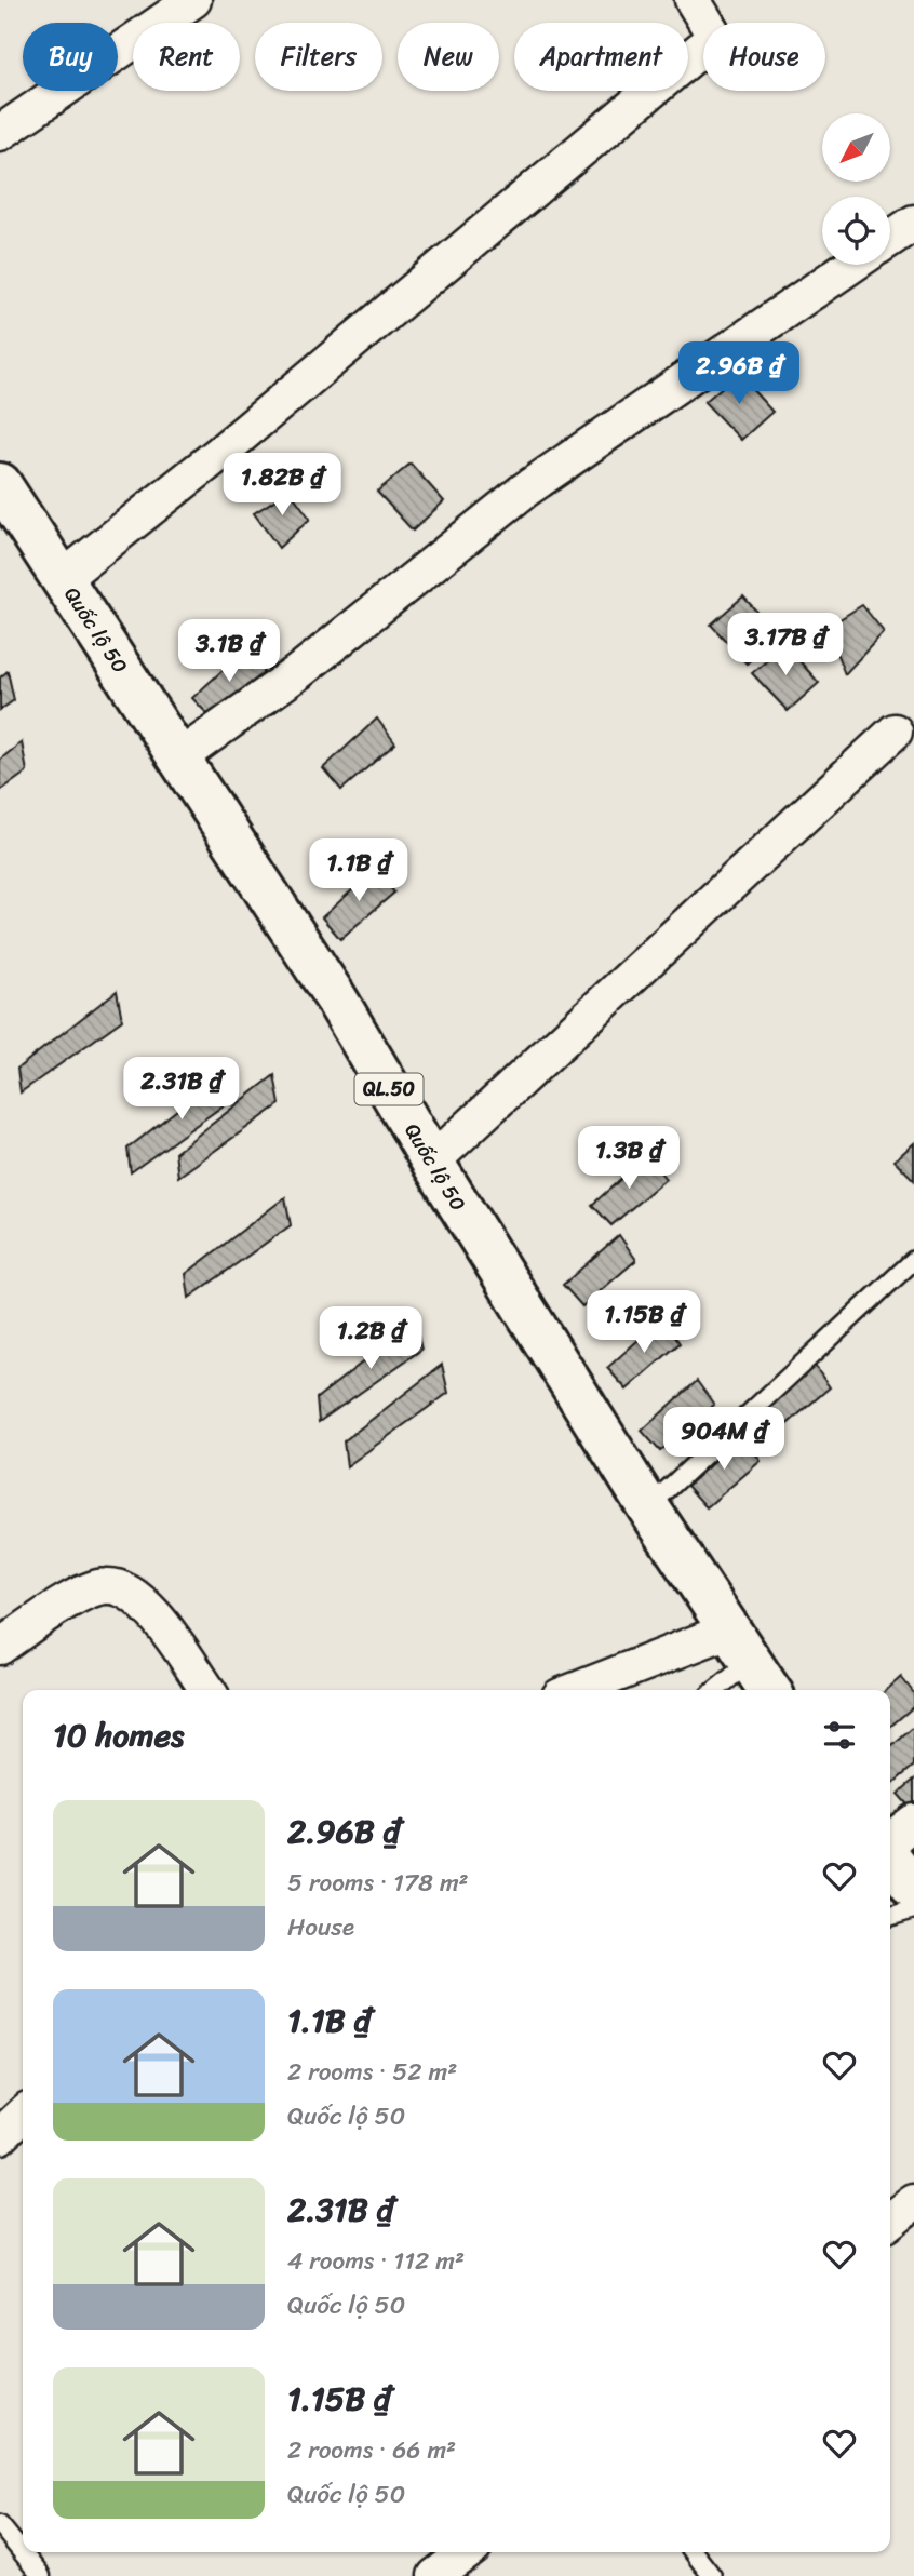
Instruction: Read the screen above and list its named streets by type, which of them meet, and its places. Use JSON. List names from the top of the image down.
{
  "streets": {
    "highway": ["Quốc lộ 50", "QL.50"]
  },
  "north": "bottom left",
  "page": {
    "chip": [
      "Buy",
      "Rent",
      "Filters",
      "New",
      "Apartment",
      "House"
    ],
    "price": [
      "2.96B ₫",
      "1.82B ₫",
      "3.17B ₫",
      "3.1B ₫",
      "1.1B ₫",
      "2.31B ₫",
      "1.3B ₫",
      "1.15B ₫",
      "1.2B ₫",
      "904M ₫"
    ],
    "heading": "10 homes",
    "list": [
      {
        "name": "2.96B ₫",
        "note": "5 rooms · 178 m² · House"
      },
      {
        "name": "1.1B ₫",
        "note": "2 rooms · 52 m² · Quốc lộ 50"
      },
      {
        "name": "2.31B ₫",
        "note": "4 rooms · 112 m² · Quốc lộ 50"
      },
      {
        "name": "1.15B ₫",
        "note": "2 rooms · 66 m² · Quốc lộ 50"
      }
    ]
  }
}
